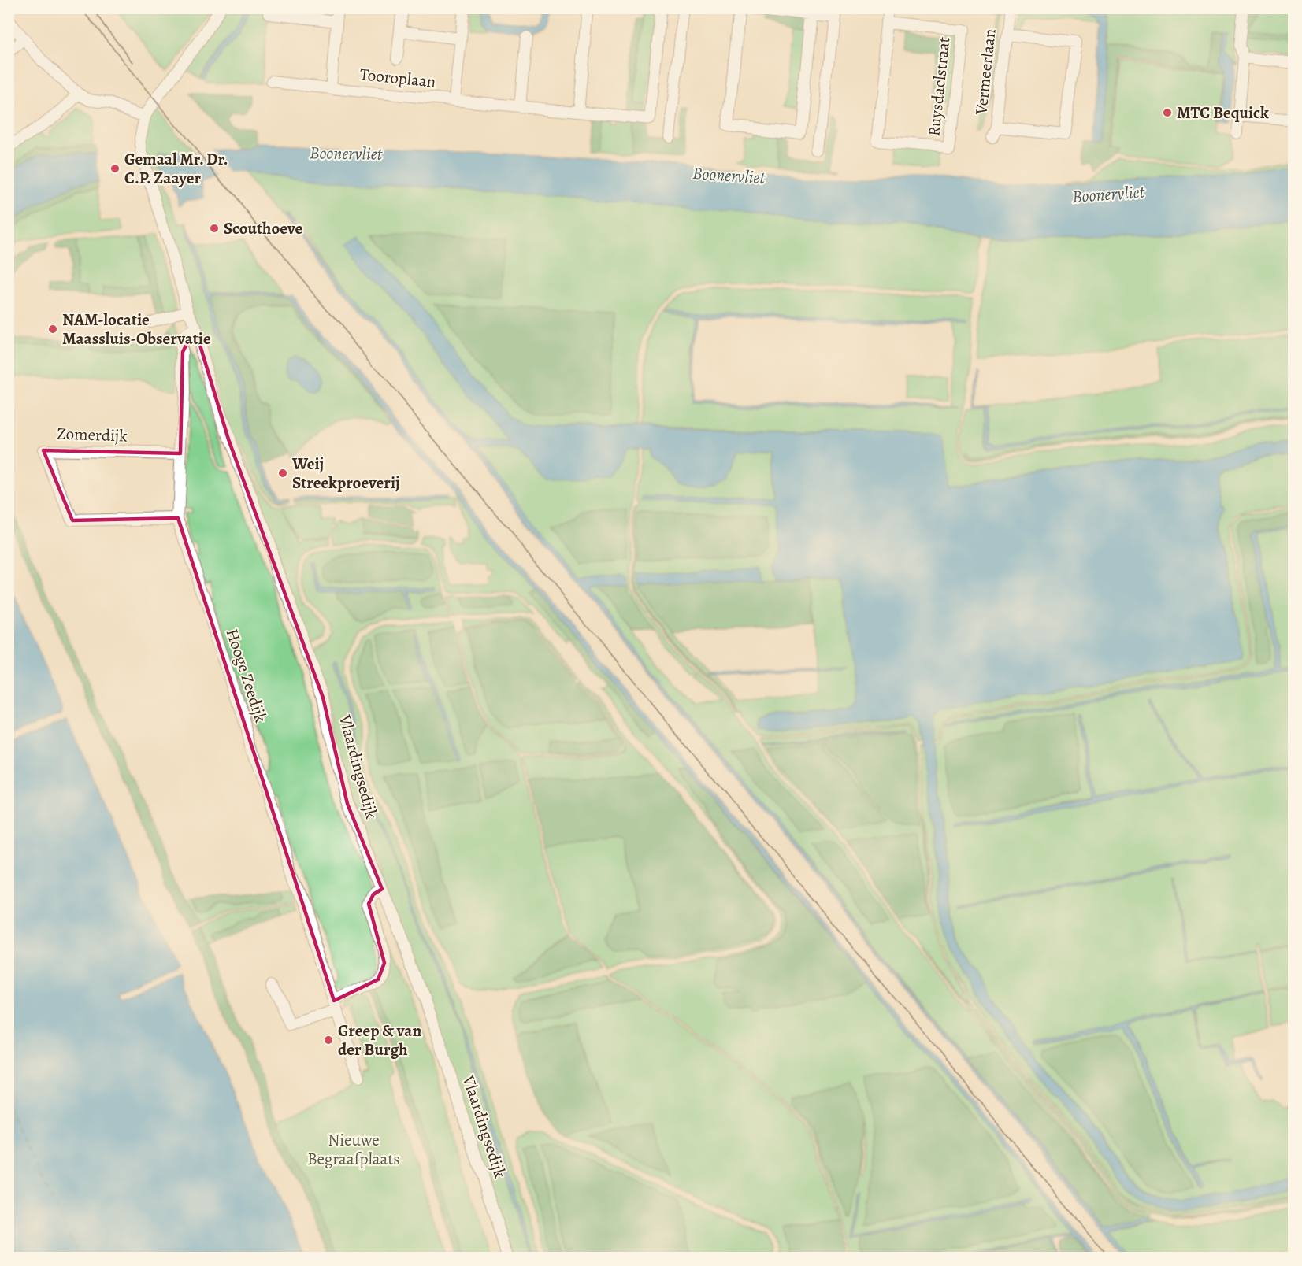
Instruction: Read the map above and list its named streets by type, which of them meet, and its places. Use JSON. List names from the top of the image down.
{
  "streets": {
    "street": [
      "Vermeerlaan",
      "Tooroplaan",
      "Ruysdaelstraat",
      "Zomerdijk",
      "Hooge Zeedijk",
      "Vlaardingsedijk"
    ]
  },
  "crossings": [
    ["Zomerdijk", "Hooge Zeedijk"],
    ["Hooge Zeedijk", "Vlaardingsedijk"]
  ],
  "water": ["Boonervliet"],
  "parks": ["Nieuwe Begraafplaats"],
  "places": [
    "MTC Bequick",
    "Gemaal Mr. Dr. C.P. Zaayer",
    "Scouthoeve",
    "NAM-locatie Maassluis-Observatie",
    "Weij Streekproeverij",
    "Greep & van der Burgh"
  ]
}
